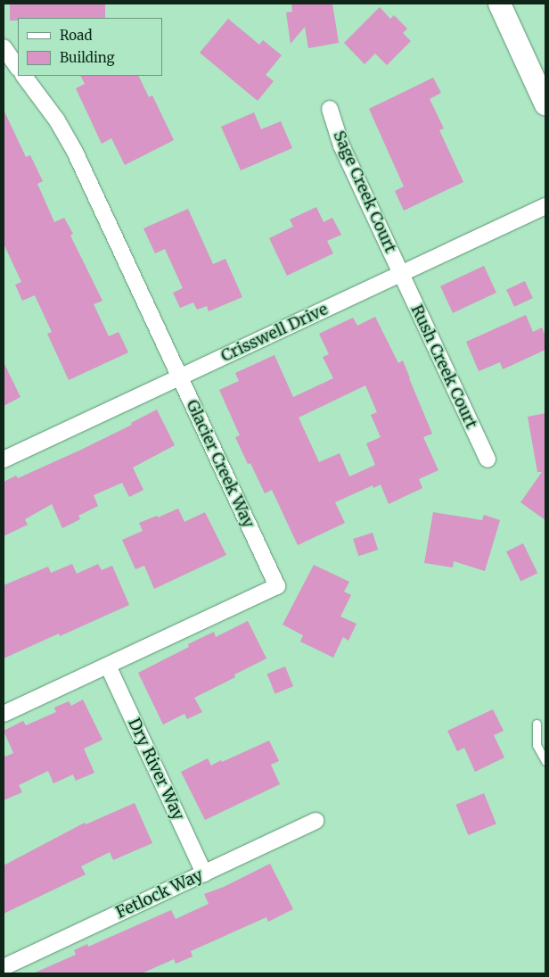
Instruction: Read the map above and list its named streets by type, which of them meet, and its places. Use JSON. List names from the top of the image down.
{
  "streets": {
    "street": [
      "Sage Creek Court",
      "Crisswell Drive",
      "Rush Creek Court",
      "Glacier Creek Way",
      "Dry River Way",
      "Fetlock Way"
    ]
  },
  "crossings": [
    ["Sage Creek Court", "Crisswell Drive"],
    ["Sage Creek Court", "Rush Creek Court"],
    ["Crisswell Drive", "Rush Creek Court"],
    ["Crisswell Drive", "Glacier Creek Way"],
    ["Glacier Creek Way", "Dry River Way"],
    ["Dry River Way", "Fetlock Way"]
  ],
  "legend": ["Road", "Building"]
}
